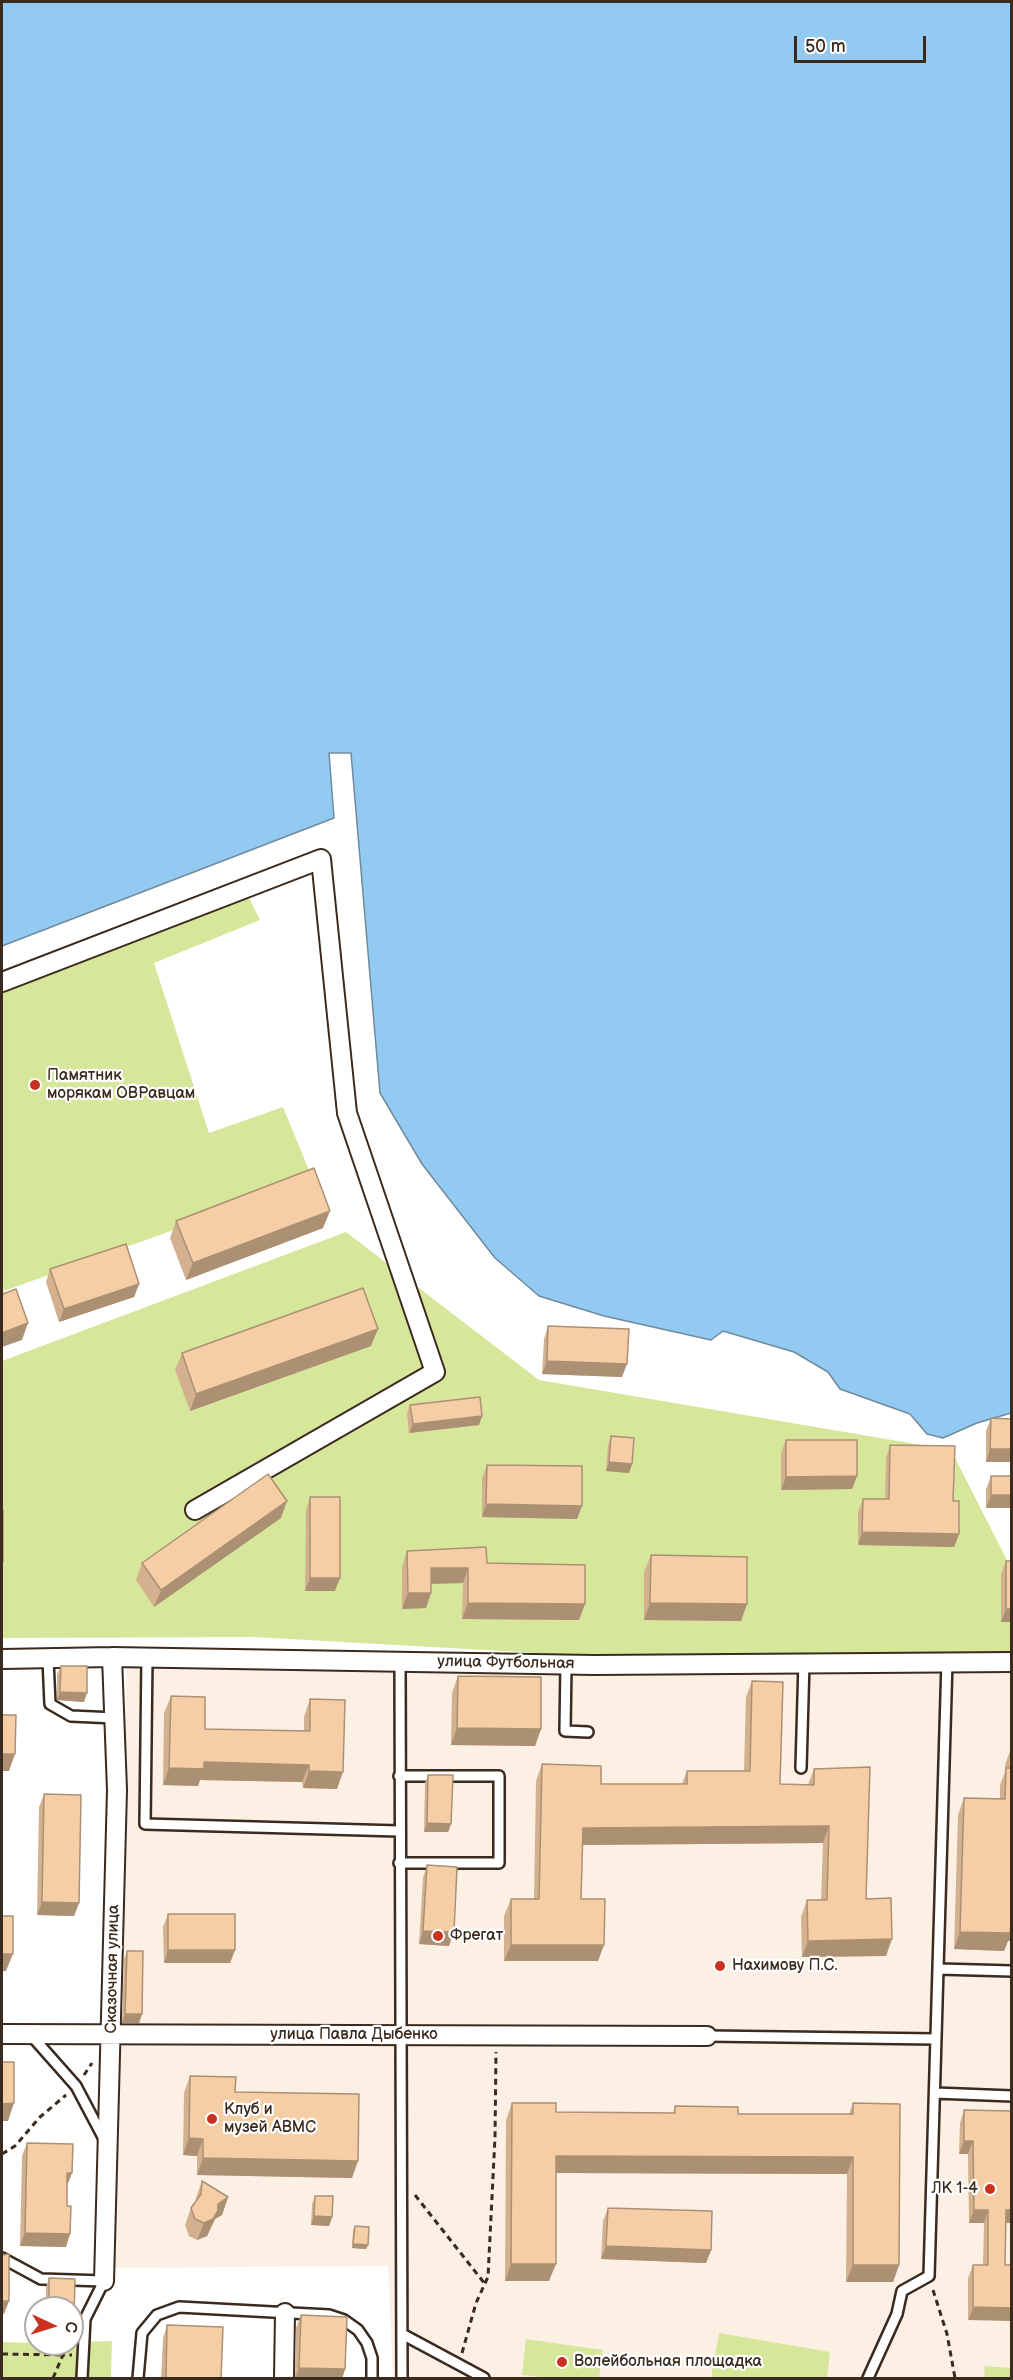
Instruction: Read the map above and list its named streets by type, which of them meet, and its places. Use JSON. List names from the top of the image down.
{
  "streets": {
    "street": ["улица Футбольная", "Сказочная улица", "улица Павла Дыбенко"]
  },
  "crossings": [
    ["улица Футбольная", "Сказочная улица"],
    ["Сказочная улица", "улица Павла Дыбенко"]
  ],
  "places": [
    "Памятник морякам ОВРавцам",
    "Фрегат",
    "Нахимову П.С.",
    "Клуб и музей АВМС",
    "ЛК 1-4",
    "Волейбольная площадка"
  ],
  "scale_bar": "50 m",
  "north": "right"
}
